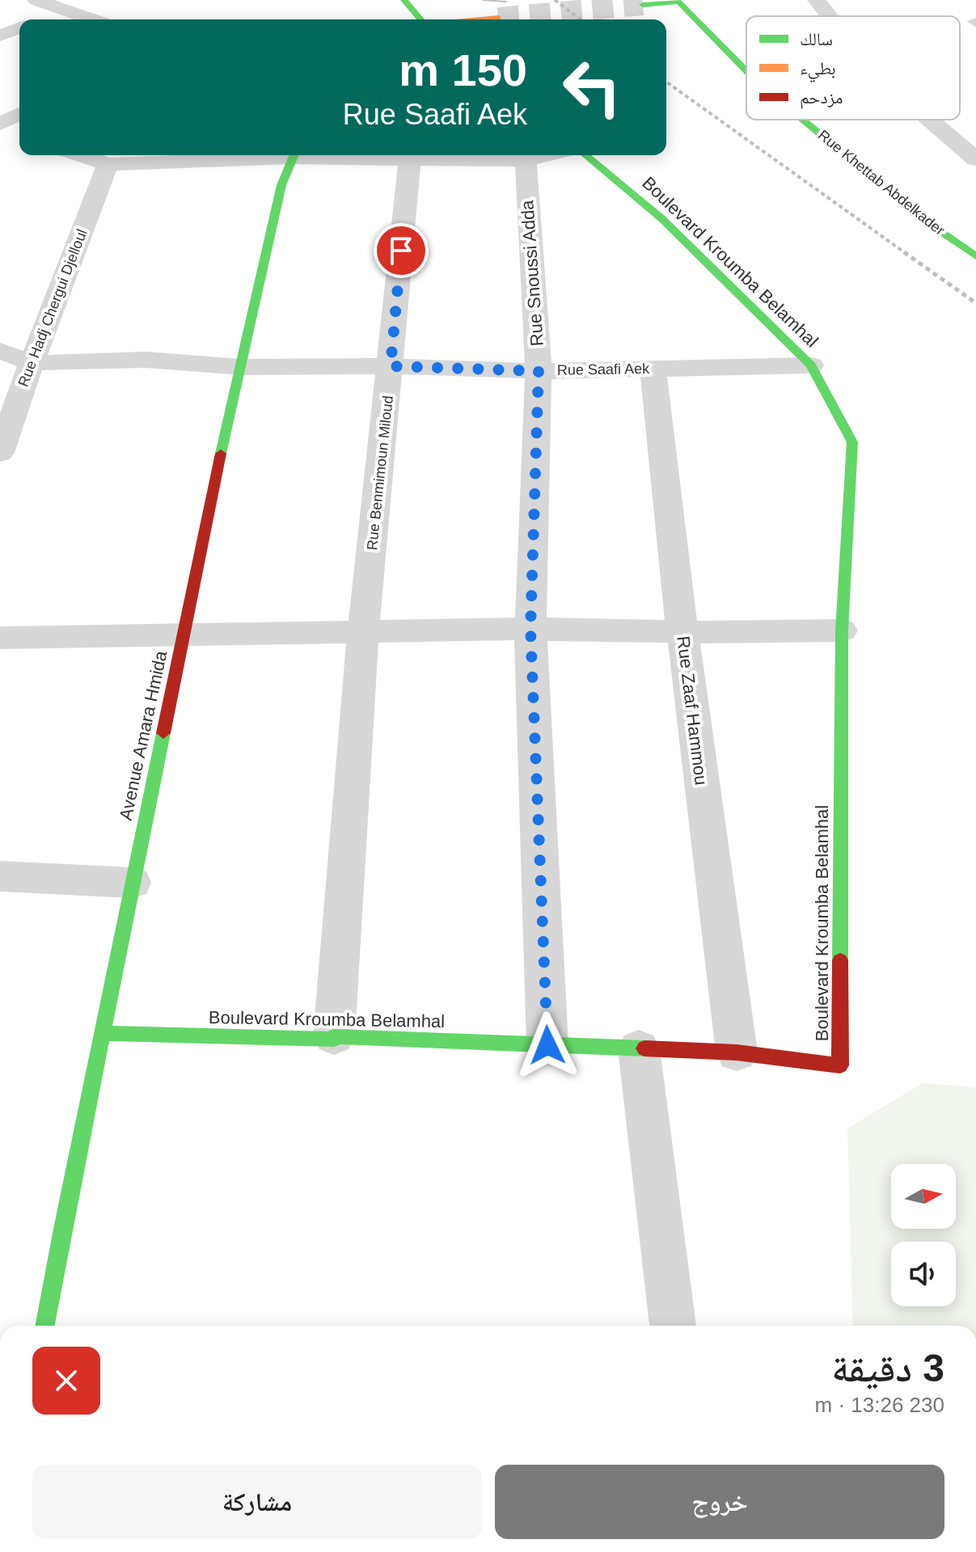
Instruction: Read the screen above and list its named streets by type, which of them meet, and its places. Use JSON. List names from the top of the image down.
{
  "streets": {
    "main road": ["Rue Khettab Abdelkader", "Boulevard Kroumba Belamhal", "Avenue Amara Hmida"],
    "street": [
      "Rue Snoussi Adda",
      "Rue Hadj Chergui Djelloul",
      "Rue Saafi Aek",
      "Rue Benmimoun Miloud",
      "Rue Zaaf Hammou"
    ]
  },
  "crossings": [
    ["Boulevard Kroumba Belamhal", "Rue Snoussi Adda"],
    ["Boulevard Kroumba Belamhal", "Rue Saafi Aek"],
    ["Boulevard Kroumba Belamhal", "Rue Benmimoun Miloud"],
    ["Boulevard Kroumba Belamhal", "Rue Zaaf Hammou"],
    ["Boulevard Kroumba Belamhal", "Avenue Amara Hmida"],
    ["Rue Snoussi Adda", "Rue Saafi Aek"],
    ["Rue Hadj Chergui Djelloul", "Rue Saafi Aek"],
    ["Rue Saafi Aek", "Rue Benmimoun Miloud"],
    ["Rue Saafi Aek", "Rue Zaaf Hammou"],
    ["Rue Saafi Aek", "Avenue Amara Hmida"]
  ],
  "legend": ["سالك", "بطيء", "مزدحم"],
  "north": "right",
  "page": {
    "turn": ["150 m", "Rue Saafi Aek"],
    "heading": ["3 دقيقة", "230 m · 13:26"],
    "buttons": ["خروج", "مشاركة"]
  }
}
